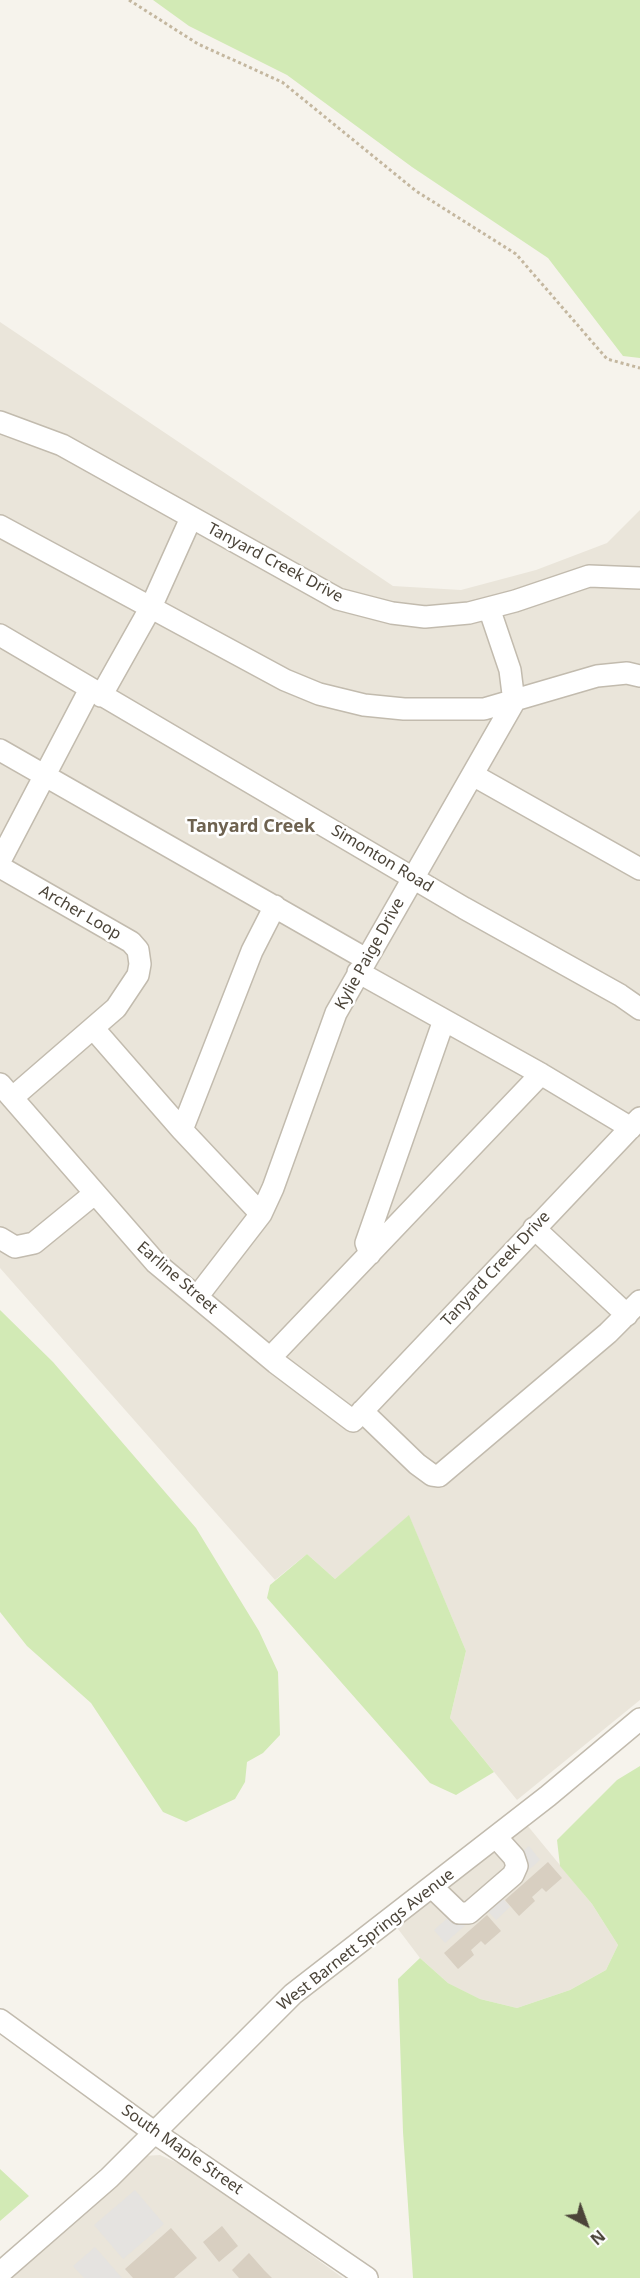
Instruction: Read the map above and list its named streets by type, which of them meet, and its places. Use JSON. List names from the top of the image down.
{
  "streets": {
    "street": [
      "Tanyard Creek Drive",
      "Simonton Road",
      "Archer Loop",
      "Kylie Paige Drive",
      "Earline Street",
      "West Barnett Springs Avenue",
      "South Maple Street"
    ]
  },
  "crossings": [
    ["Tanyard Creek Drive", "Earline Street"],
    ["Simonton Road", "Kylie Paige Drive"],
    ["Archer Loop", "Earline Street"],
    ["Kylie Paige Drive", "Earline Street"],
    ["West Barnett Springs Avenue", "South Maple Street"]
  ],
  "districts": ["Tanyard Creek"],
  "north": "bottom right"
}
